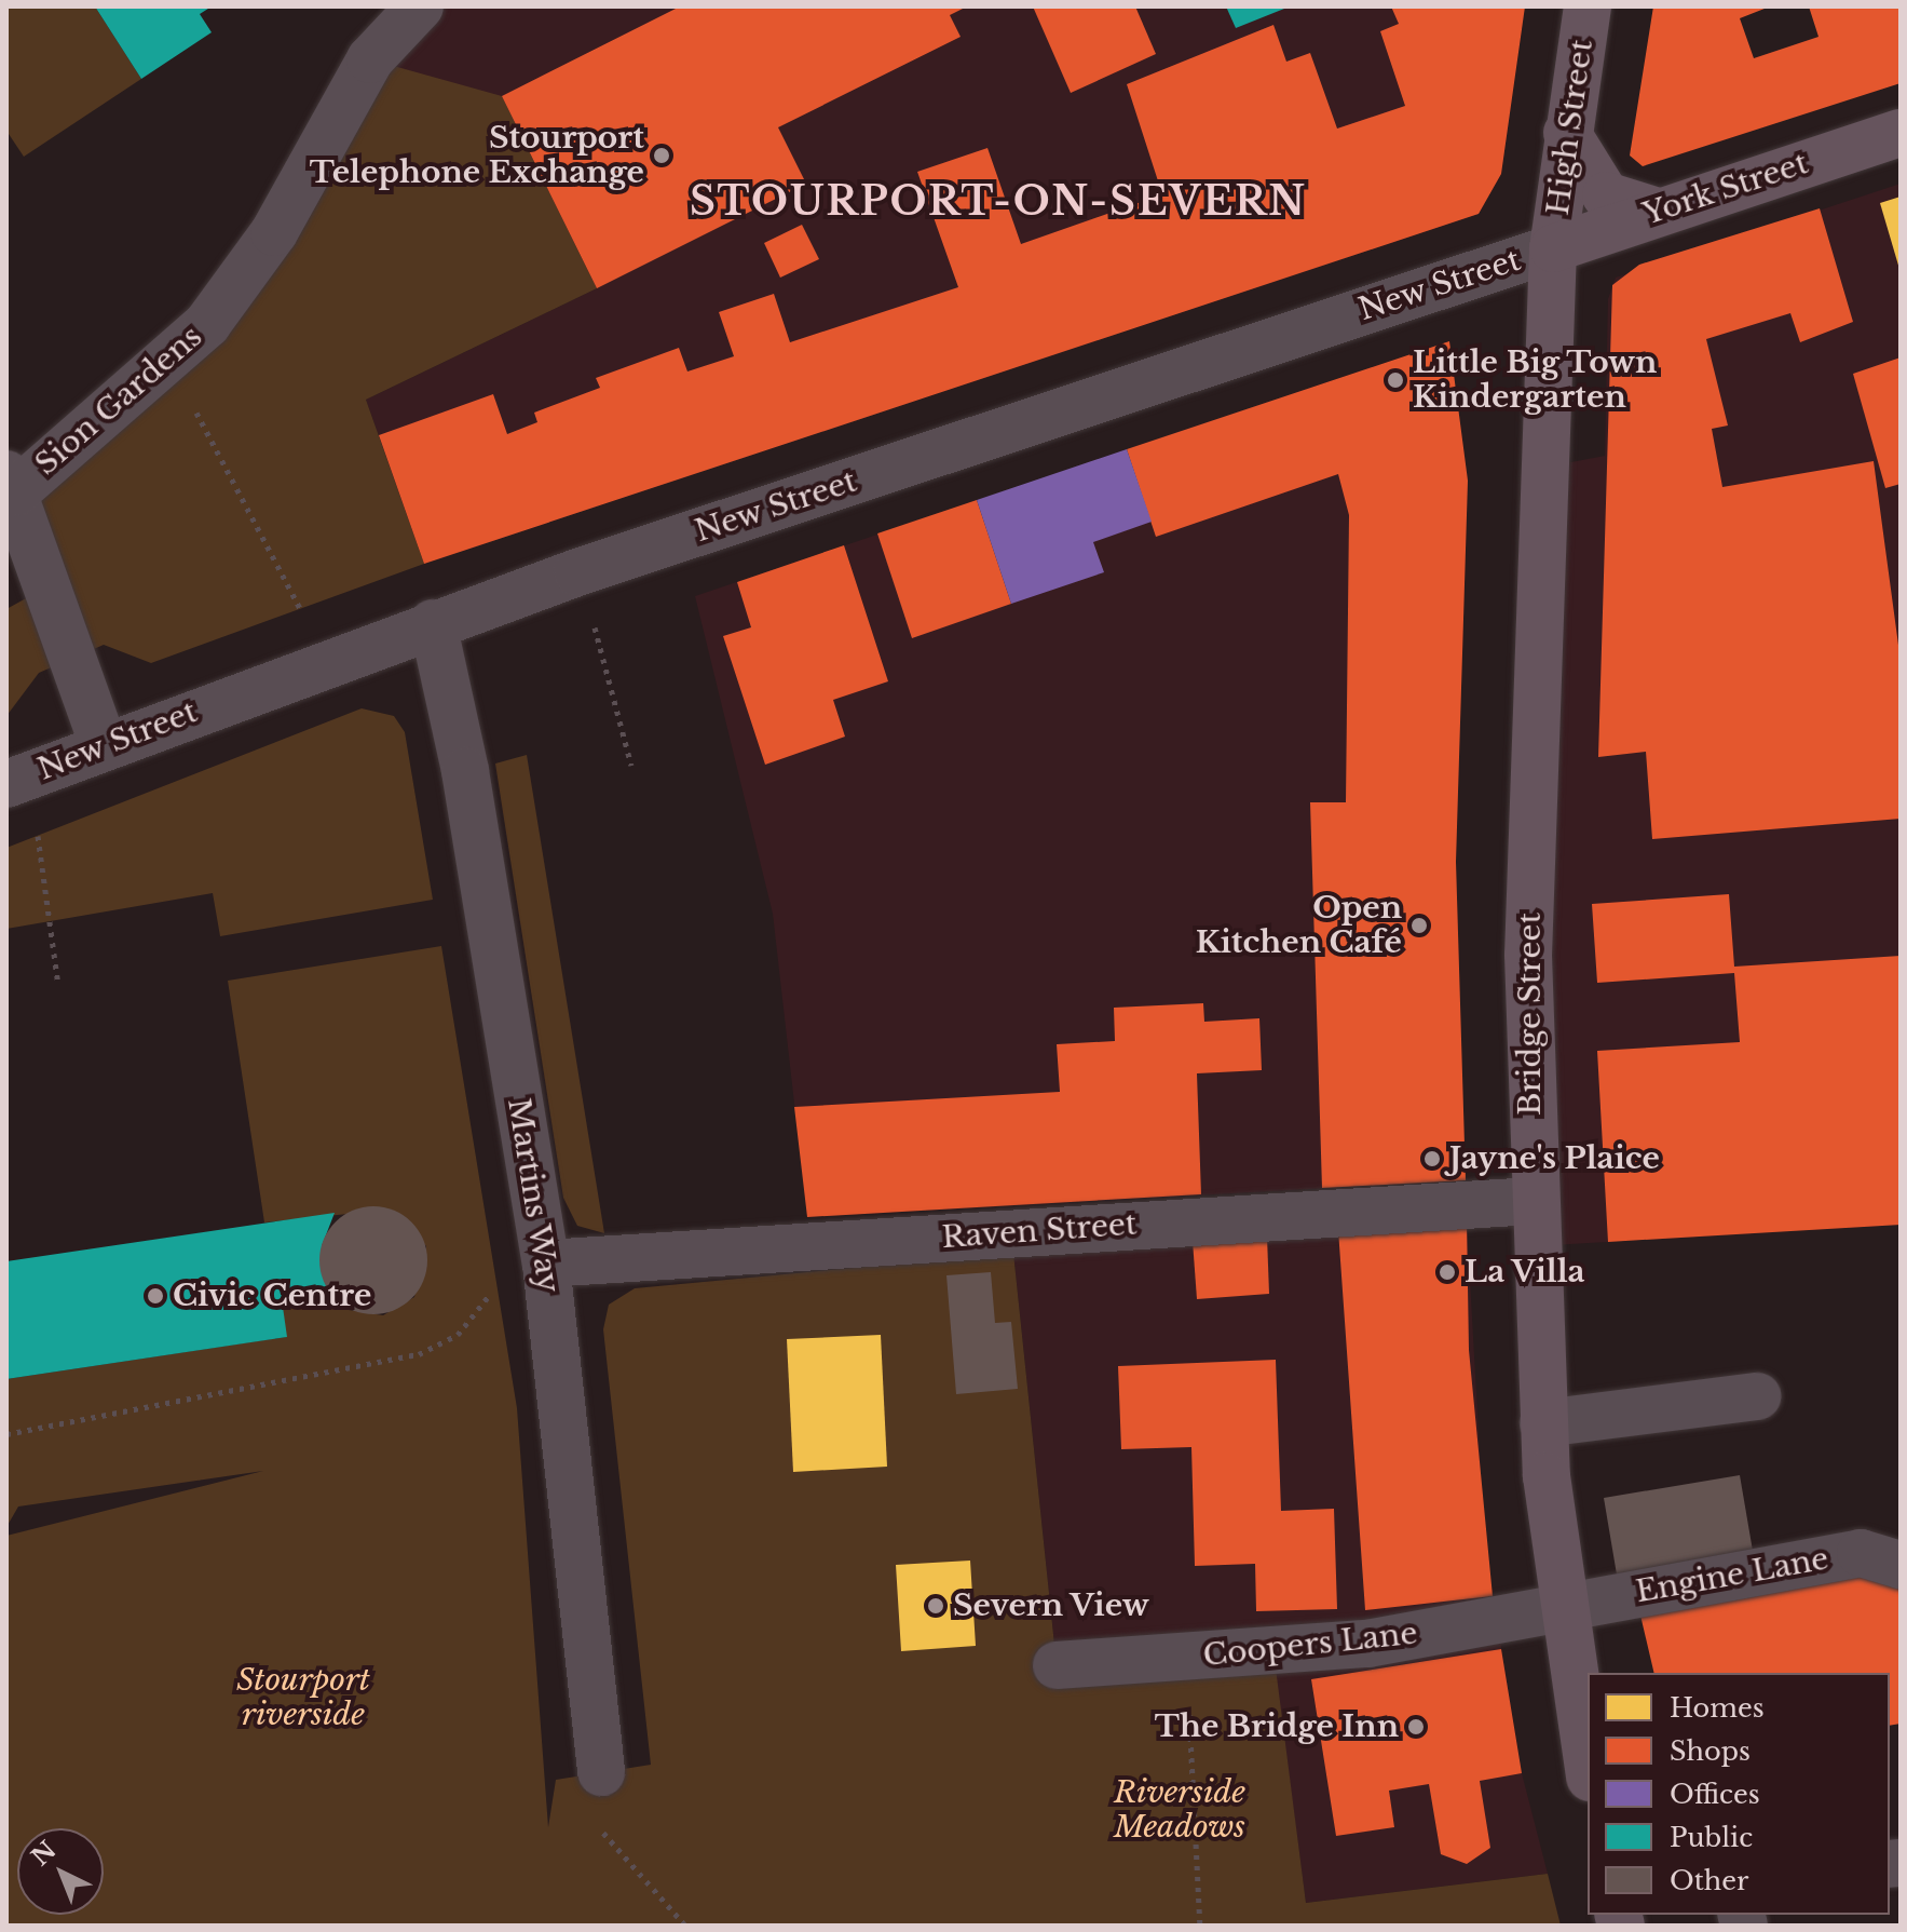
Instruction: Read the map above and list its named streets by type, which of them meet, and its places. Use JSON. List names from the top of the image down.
{
  "streets": {
    "main road": ["High Street", "York Street", "Bridge Street"],
    "street": [
      "New Street",
      "Sion Gardens",
      "Martins Way",
      "Raven Street",
      "Engine Lane",
      "Coopers Lane"
    ]
  },
  "crossings": [
    ["High Street", "York Street"],
    ["High Street", "New Street"],
    ["High Street", "Bridge Street"],
    ["York Street", "New Street"],
    ["York Street", "Bridge Street"],
    ["New Street", "Bridge Street"],
    ["New Street", "Martins Way"],
    ["Bridge Street", "Raven Street"],
    ["Bridge Street", "Engine Lane"],
    ["Bridge Street", "Coopers Lane"],
    ["Martins Way", "Raven Street"],
    ["Engine Lane", "Coopers Lane"]
  ],
  "districts": ["STOURPORT-ON-SEVERN"],
  "parks": ["Stourport riverside", "Riverside Meadows"],
  "places": [
    "Stourport Telephone Exchange",
    "Little Big Town Kindergarten",
    "Open Kitchen Café",
    "Jayne's Plaice",
    "La Villa",
    "Civic Centre",
    "Severn View",
    "The Bridge Inn"
  ],
  "legend": [
    "Homes",
    "Shops",
    "Offices",
    "Public",
    "Other"
  ],
  "north": "top left"
}
